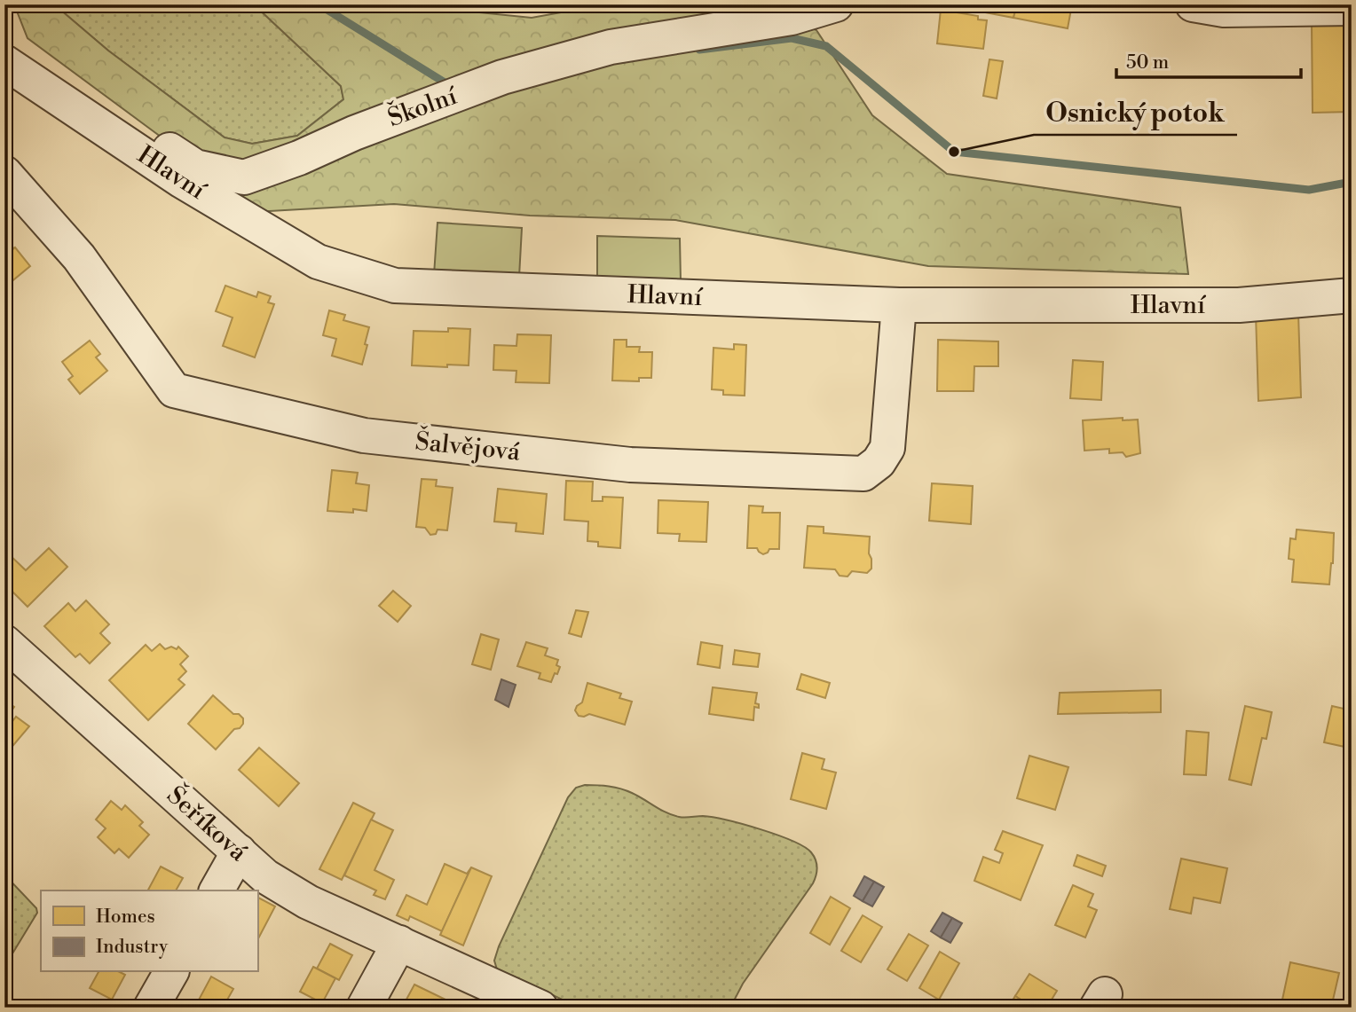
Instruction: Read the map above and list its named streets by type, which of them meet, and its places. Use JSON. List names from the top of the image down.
{
  "streets": {
    "street": [
      "Školní",
      "Hlavní",
      "Šalvějová",
      "Šeříková"
    ]
  },
  "crossings": [
    ["Školní", "Hlavní"],
    ["Hlavní", "Šalvějová"]
  ],
  "places": ["Osnický potok"],
  "legend": ["Homes", "Industry"],
  "scale_bar": "50 m"
}
